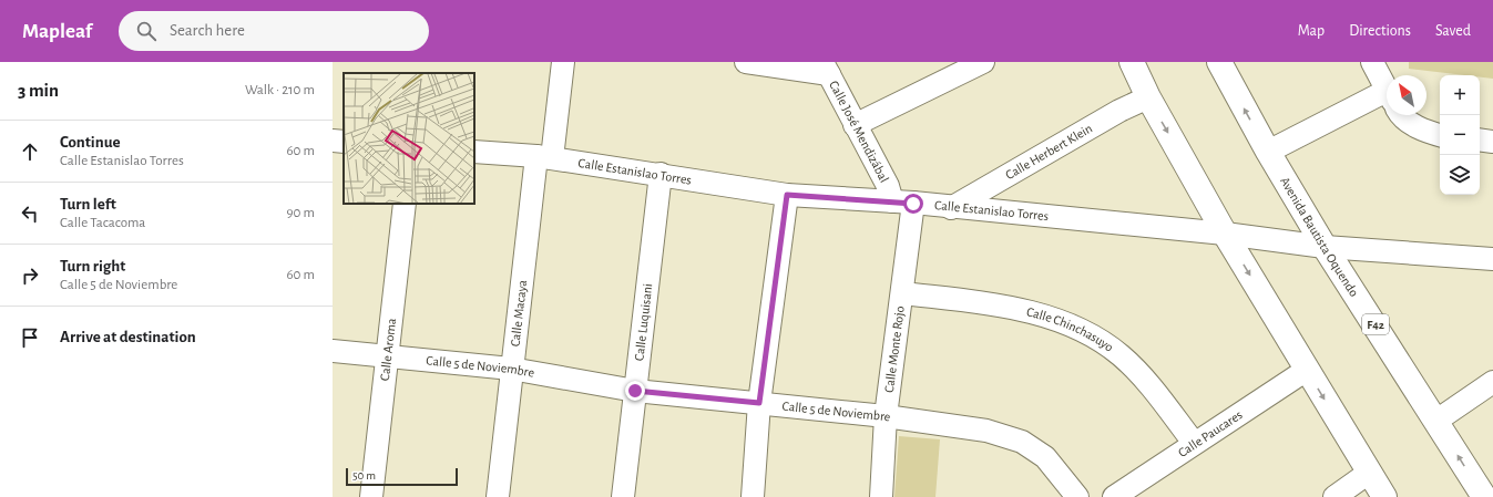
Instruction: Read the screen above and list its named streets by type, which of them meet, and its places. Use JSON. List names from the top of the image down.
{
  "streets": {
    "main road": ["Avenida Bautista Oquendo", "F42"],
    "street": [
      "Calle José Mendizábal",
      "Calle Herbert Klein",
      "Calle Estanislao Torres",
      "Calle Macaya",
      "Calle Luquisani",
      "Calle Chinchasuyo",
      "Calle Aroma",
      "Calle Monte Rojo",
      "Calle 5 de Noviembre",
      "Calle Paucares"
    ]
  },
  "crossings": [
    ["Calle José Mendizábal", "Calle Estanislao Torres"],
    ["Calle José Mendizábal", "Calle Monte Rojo"],
    ["Calle Herbert Klein", "Calle Estanislao Torres"],
    ["Calle Estanislao Torres", "Avenida Bautista Oquendo"],
    ["Calle Estanislao Torres", "Calle Macaya"],
    ["Calle Estanislao Torres", "Calle Luquisani"],
    ["Calle Estanislao Torres", "Calle Monte Rojo"],
    ["Calle Macaya", "Calle 5 de Noviembre"],
    ["Calle Luquisani", "Calle 5 de Noviembre"],
    ["Calle Chinchasuyo", "Calle Monte Rojo"],
    ["Calle Chinchasuyo", "Calle Paucares"],
    ["Calle Aroma", "Calle 5 de Noviembre"],
    ["Calle Monte Rojo", "Calle 5 de Noviembre"]
  ],
  "scale_bar": "50 m",
  "north": "top left",
  "page": {
    "header": "Mapleaf",
    "search": "Search here",
    "nav": ["Map", "Directions", "Saved"],
    "heading": ["3 min", "Walk · 210 m"],
    "map_buttons": ["+", "−"],
    "list": [
      ["Continue", "Calle Estanislao Torres", "60 m"],
      ["Turn left", "Calle Tacacoma", "90 m"],
      ["Turn right", "Calle 5 de Noviembre", "60 m"],
      "Arrive at destination"
    ],
    "scale": "50 m"
  }
}
